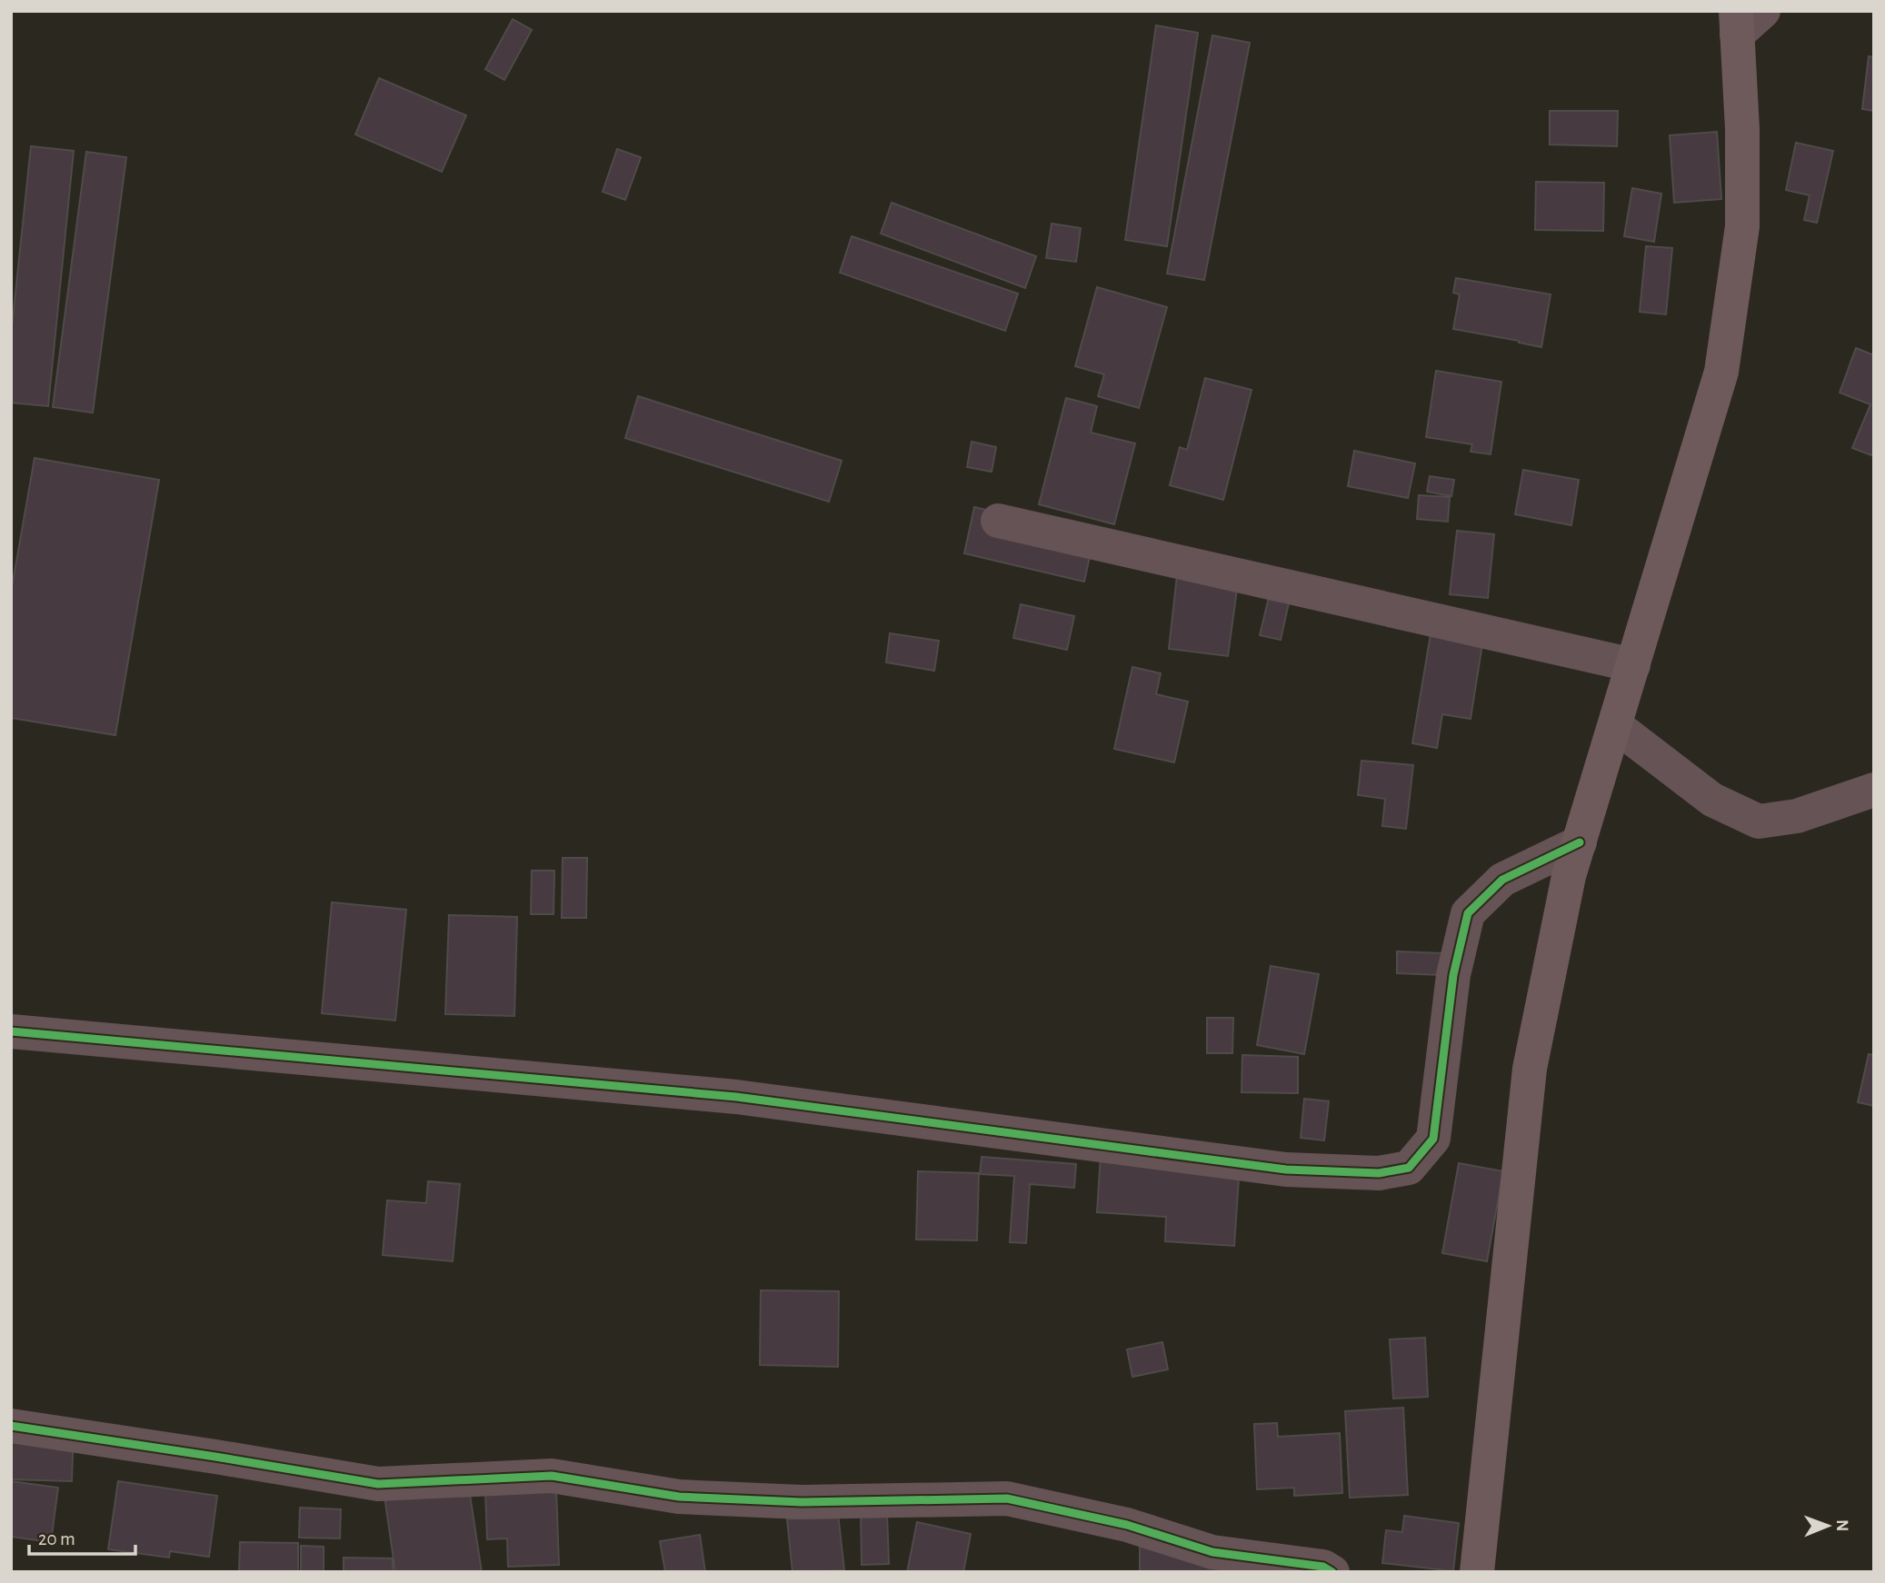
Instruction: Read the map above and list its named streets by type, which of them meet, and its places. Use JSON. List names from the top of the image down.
{
  "scale_bar": "20 m",
  "north": "right"
}
